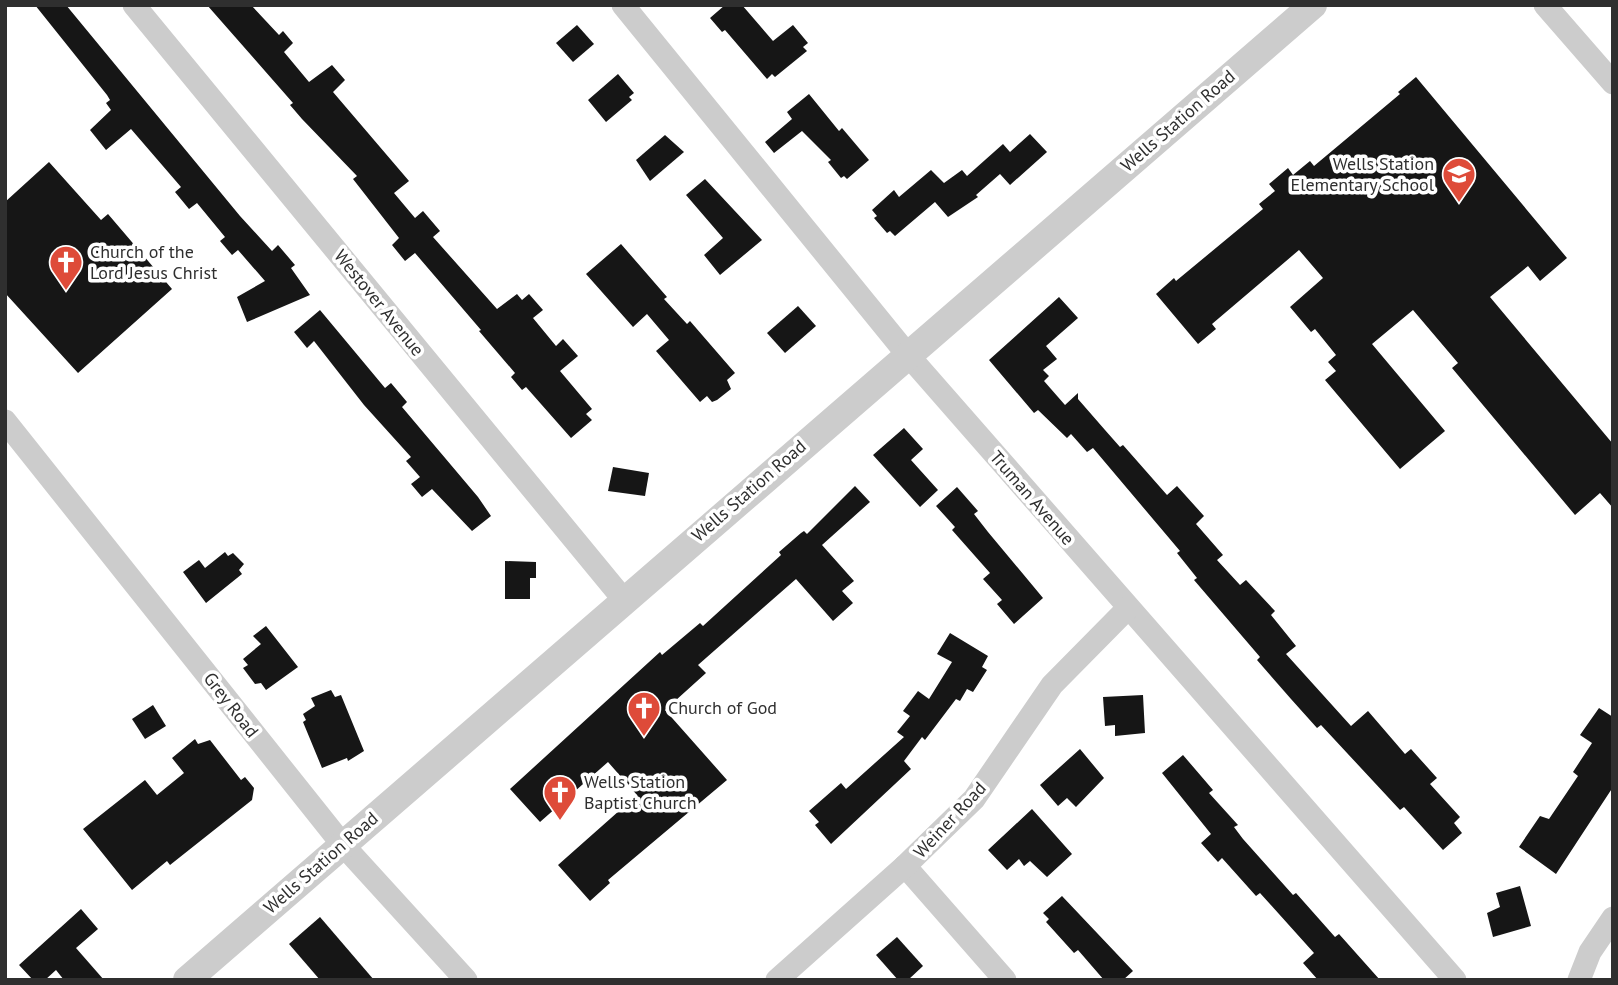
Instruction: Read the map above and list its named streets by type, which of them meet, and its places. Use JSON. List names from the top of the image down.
{
  "streets": {
    "street": [
      "Wells Station Road",
      "Westover Avenue",
      "Truman Avenue",
      "Grey Road",
      "Weiner Road"
    ]
  },
  "crossings": [
    ["Wells Station Road", "Westover Avenue"],
    ["Wells Station Road", "Truman Avenue"],
    ["Wells Station Road", "Grey Road"],
    ["Truman Avenue", "Weiner Road"]
  ],
  "places": {
    "school or university": ["Wells Station Elementary School"],
    "church": ["Church of the Lord Jesus Christ", "Church of God", "Wells Station Baptist Church"]
  }
}
